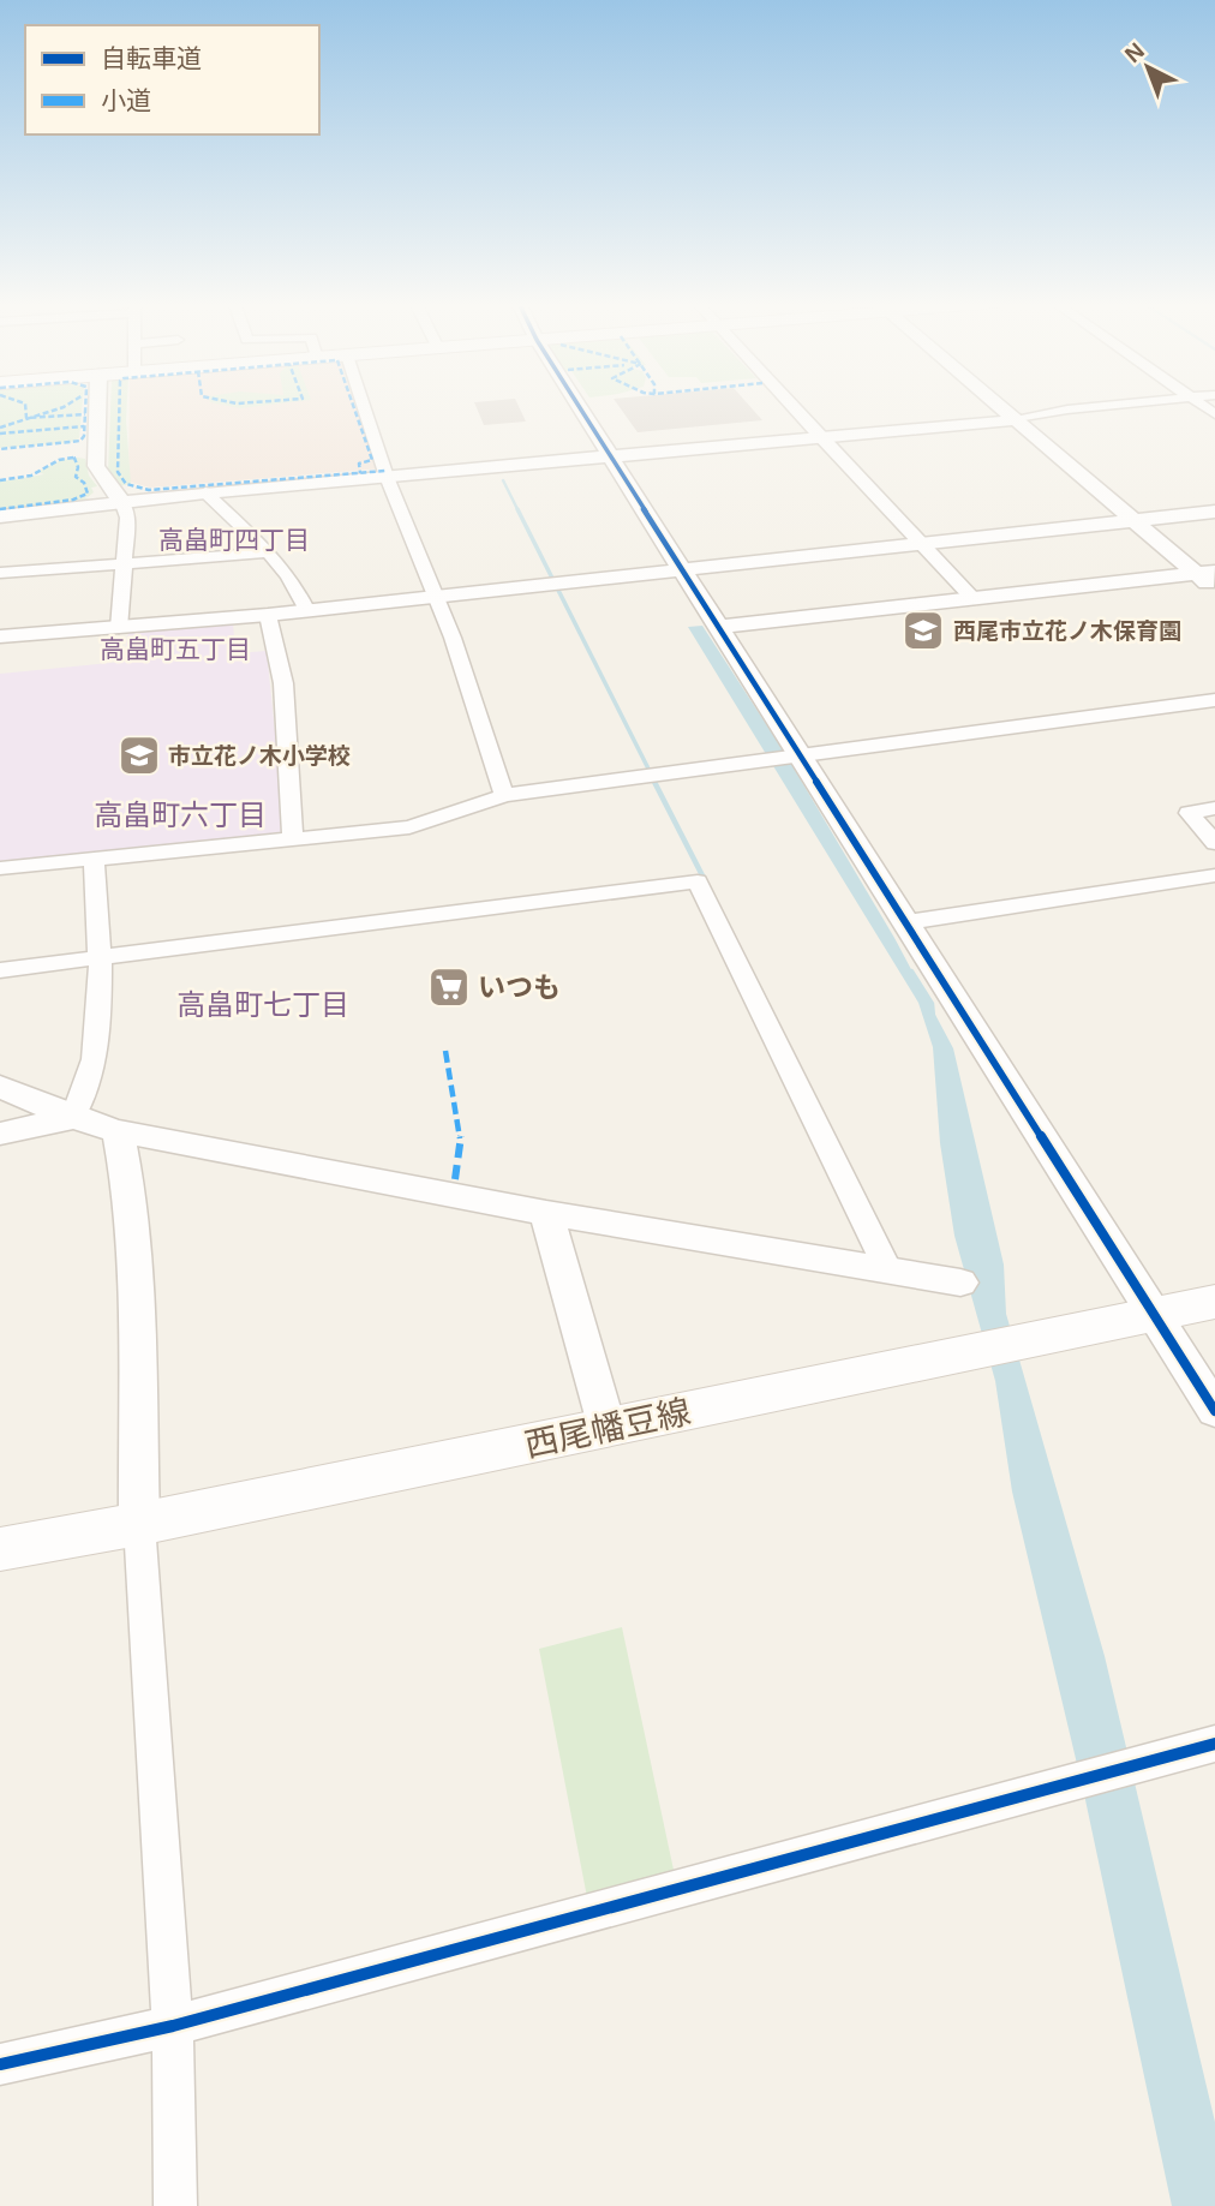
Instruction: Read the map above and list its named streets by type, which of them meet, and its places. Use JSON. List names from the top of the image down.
{
  "streets": {
    "main road": ["西尾幡豆線"]
  },
  "districts": [
    "高畠町四丁目",
    "高畠町五丁目",
    "高畠町六丁目",
    "高畠町七丁目"
  ],
  "places": {
    "school or university": ["西尾市立花ノ木保育園", "市立花ノ木小学校"],
    "supermarket": ["いつも"]
  },
  "legend": ["自転車道", "小道"],
  "north": "top left"
}
